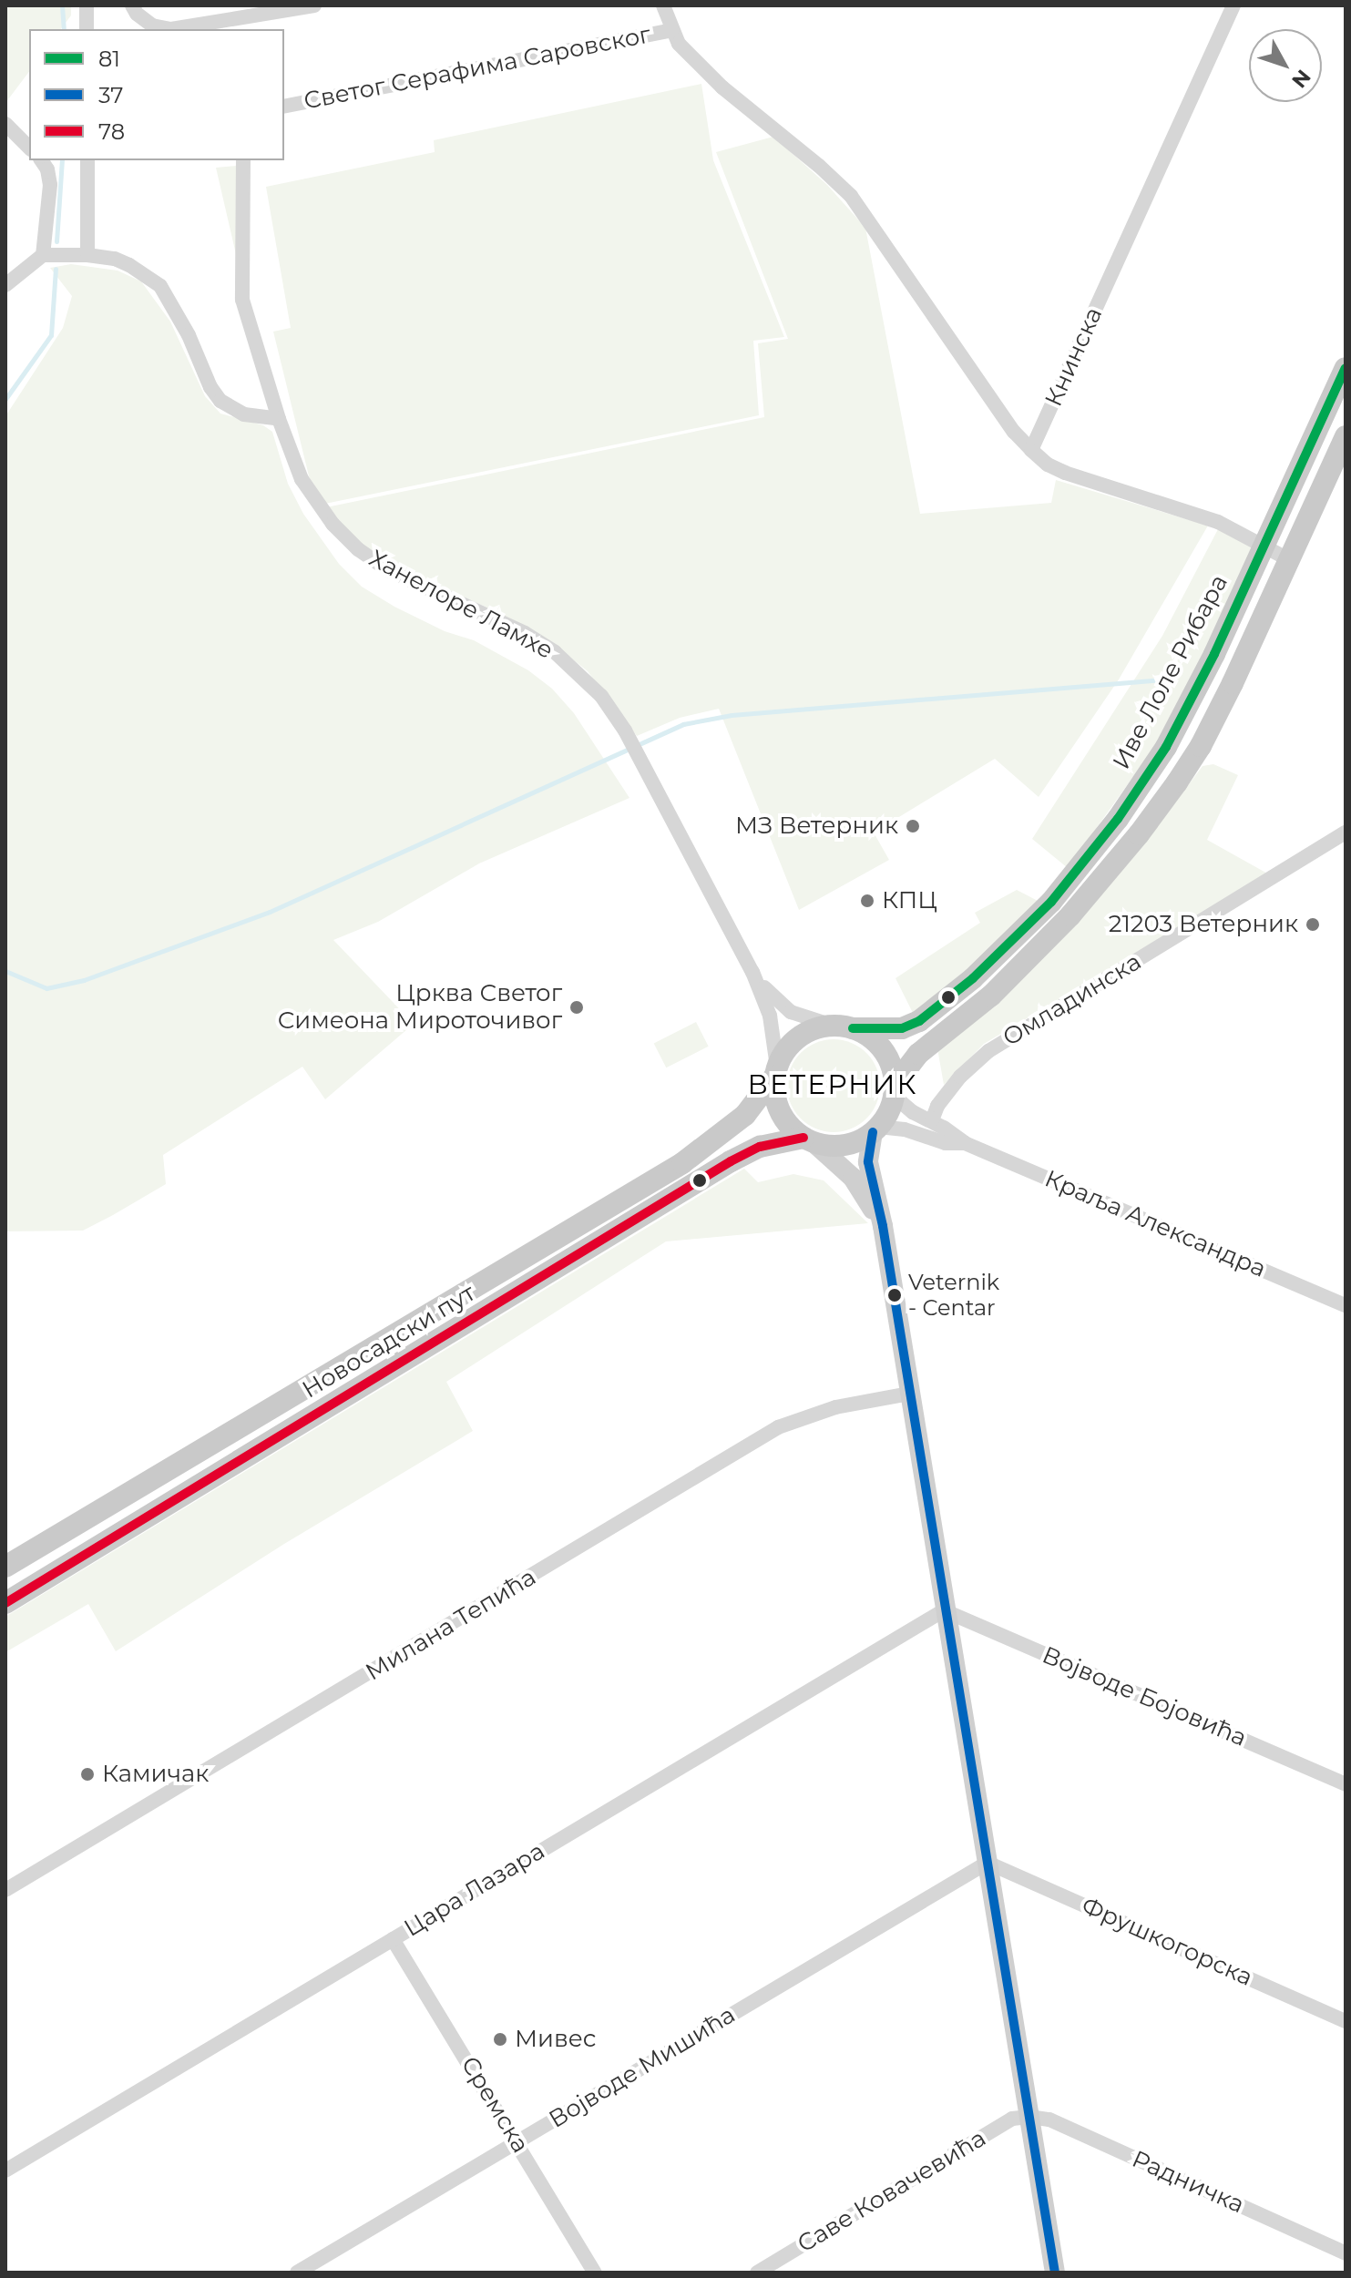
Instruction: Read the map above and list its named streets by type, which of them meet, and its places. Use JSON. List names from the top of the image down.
{
  "streets": {
    "main road": ["Иве Лоле Рибара", "Новосадски пут"],
    "street": [
      "Светог Серафима Саровског",
      "Книнска",
      "Ханелоре Ламхе",
      "Омладинска",
      "Краља Александра",
      "Милана Тепића",
      "Војводе Бојовића",
      "Цара Лазара",
      "Фрушкогорска",
      "Војводе Мишића",
      "Сремска",
      "Радничка",
      "Саве Ковачевића"
    ]
  },
  "crossings": [
    ["Ханелоре Ламхе", "Иве Лоле Рибара"],
    ["Ханелоре Ламхе", "Новосадски пут"],
    ["Иве Лоле Рибара", "Новосадски пут"],
    ["Војводе Бојовића", "Цара Лазара"],
    ["Цара Лазара", "Сремска"],
    ["Фрушкогорска", "Војводе Мишића"],
    ["Војводе Мишића", "Сремска"],
    ["Радничка", "Саве Ковачевића"]
  ],
  "districts": ["ВЕТЕРНИК"],
  "places": [
    "МЗ Ветерник",
    "КПЦ",
    "21203 Ветерник",
    "Црква Светог Симеона Мироточивог",
    "Veternik - Centar",
    "Камичак",
    "Мивес"
  ],
  "lines": ["transit line 81", "transit line 37", "transit line 78"],
  "legend": ["81", "37", "78"],
  "north": "bottom right"
}
